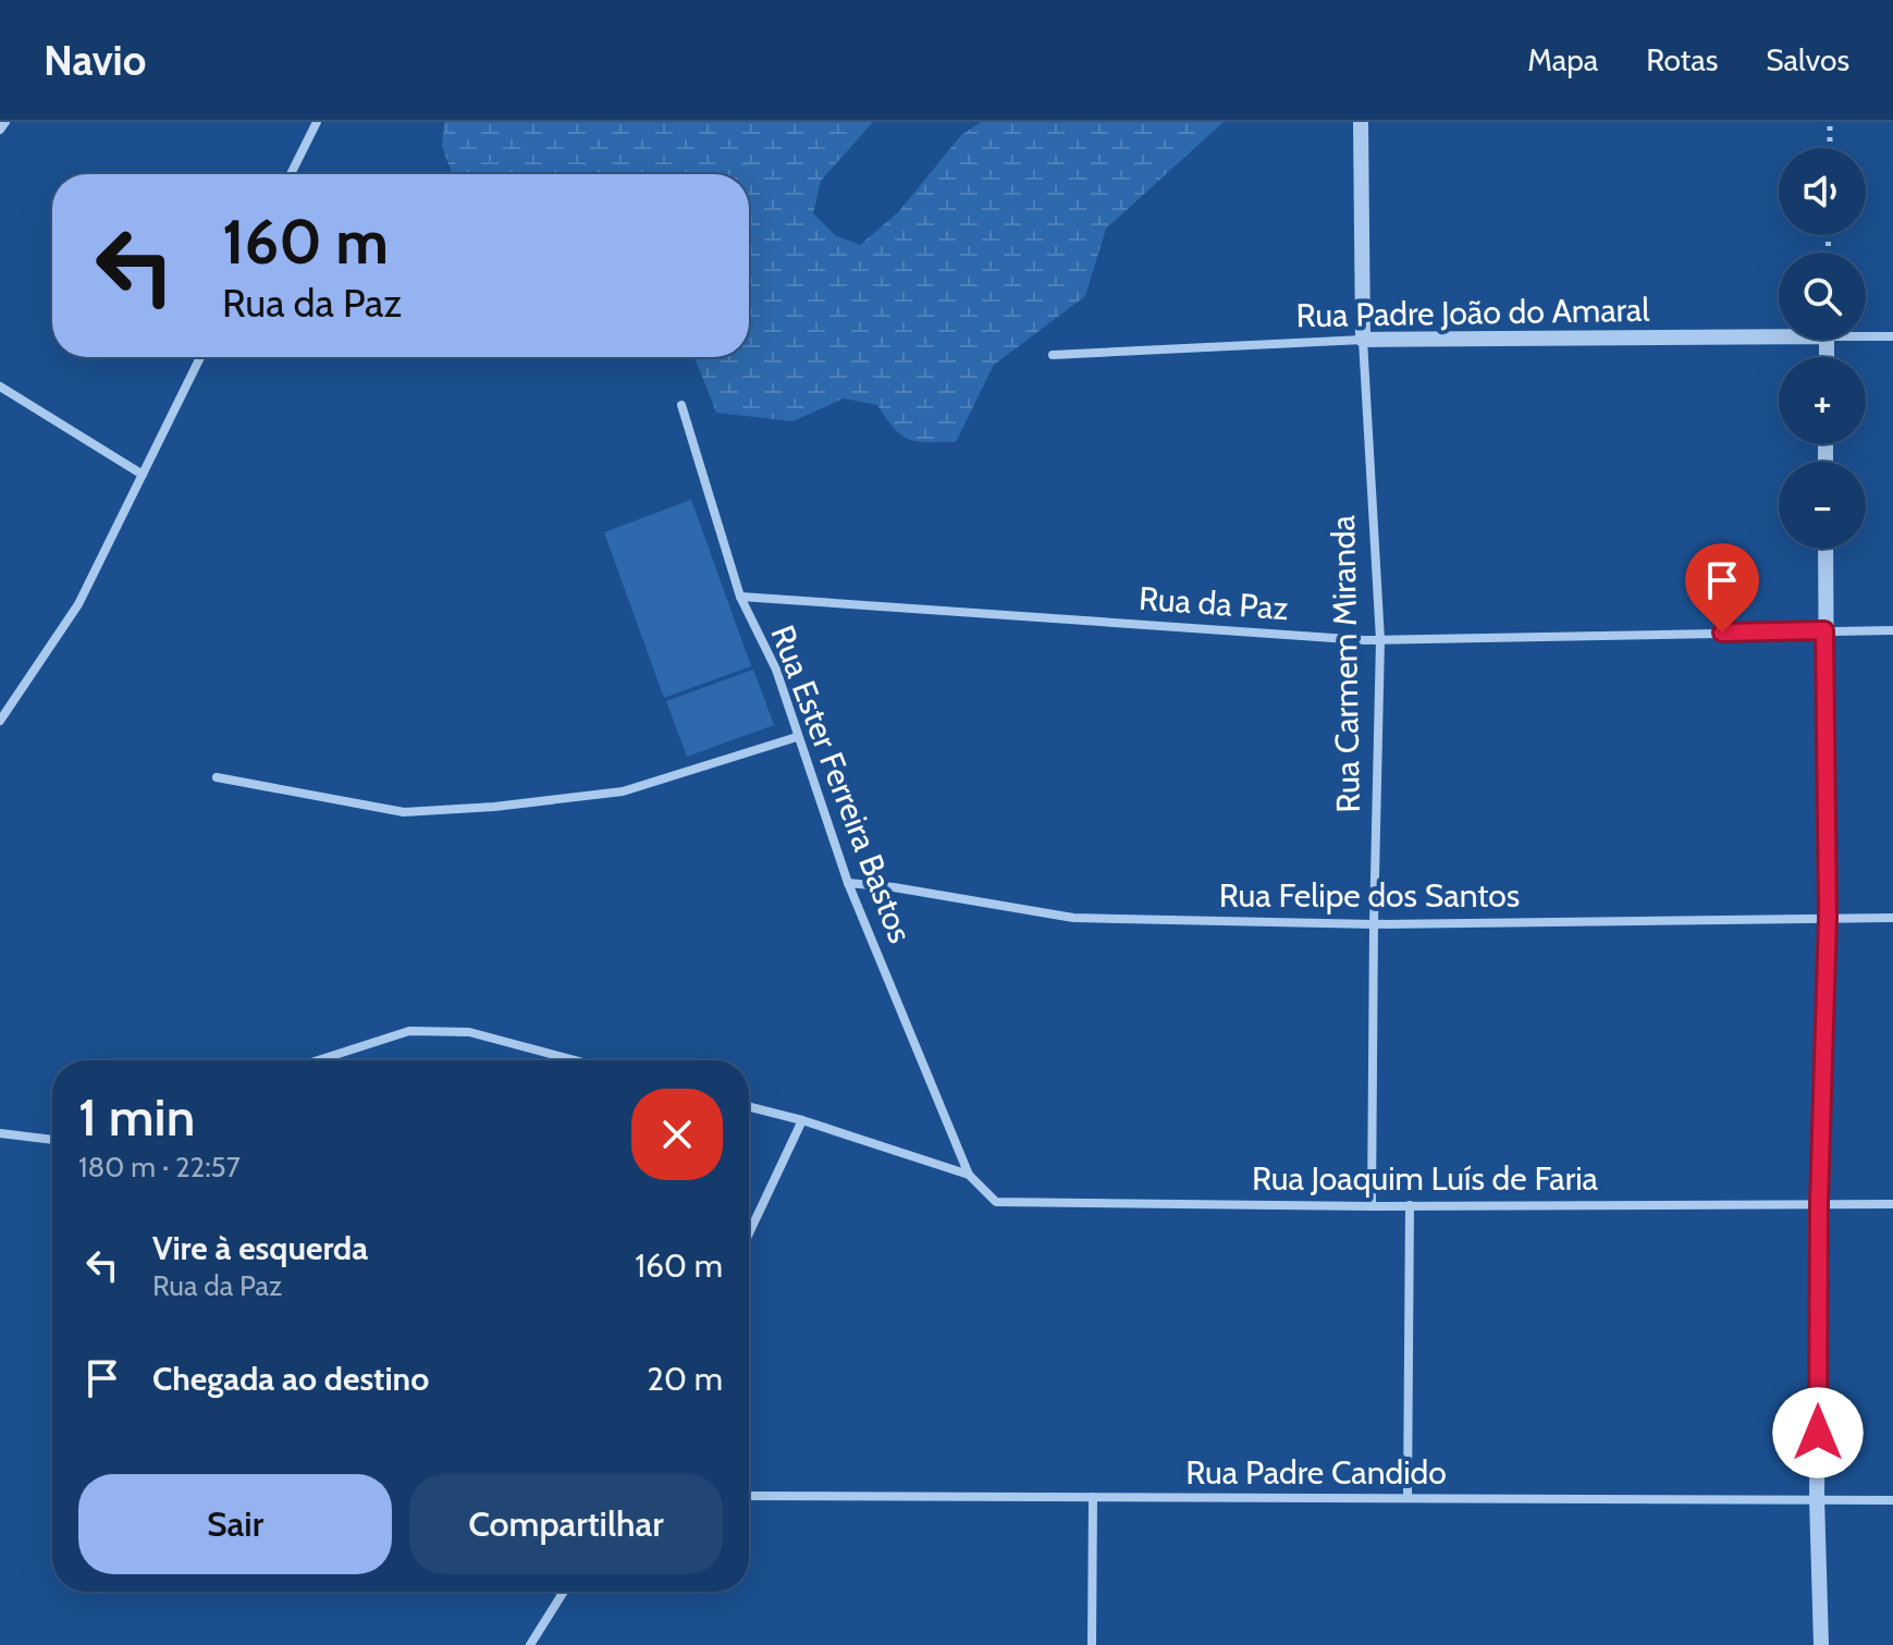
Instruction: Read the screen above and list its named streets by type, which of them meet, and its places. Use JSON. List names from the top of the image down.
{
  "streets": {
    "street": [
      "Rua Padre João do Amaral",
      "Rua da Paz",
      "Rua Carmem Miranda",
      "Rua Ester Ferreira Bastos",
      "Rua Felipe dos Santos",
      "Rua Joaquim Luís de Faria",
      "Rua Padre Candido"
    ]
  },
  "crossings": [
    ["Rua Padre João do Amaral", "Rua Carmem Miranda"],
    ["Rua da Paz", "Rua Carmem Miranda"],
    ["Rua da Paz", "Rua Ester Ferreira Bastos"],
    ["Rua Carmem Miranda", "Rua Felipe dos Santos"],
    ["Rua Carmem Miranda", "Rua Joaquim Luís de Faria"],
    ["Rua Ester Ferreira Bastos", "Rua Felipe dos Santos"],
    ["Rua Ester Ferreira Bastos", "Rua Joaquim Luís de Faria"]
  ],
  "page": {
    "header": "Navio",
    "nav": ["Mapa", "Rotas", "Salvos"],
    "map_buttons": ["+", "−"],
    "turn": ["160 m", "Rua da Paz"],
    "heading": ["1 min", "180 m · 22:57"],
    "list": [
      {
        "name": "Vire à esquerda",
        "note": "Rua da Paz",
        "value": "160 m"
      },
      {
        "name": "Chegada ao destino",
        "value": "20 m"
      }
    ],
    "buttons": ["Sair", "Compartilhar"]
  }
}
